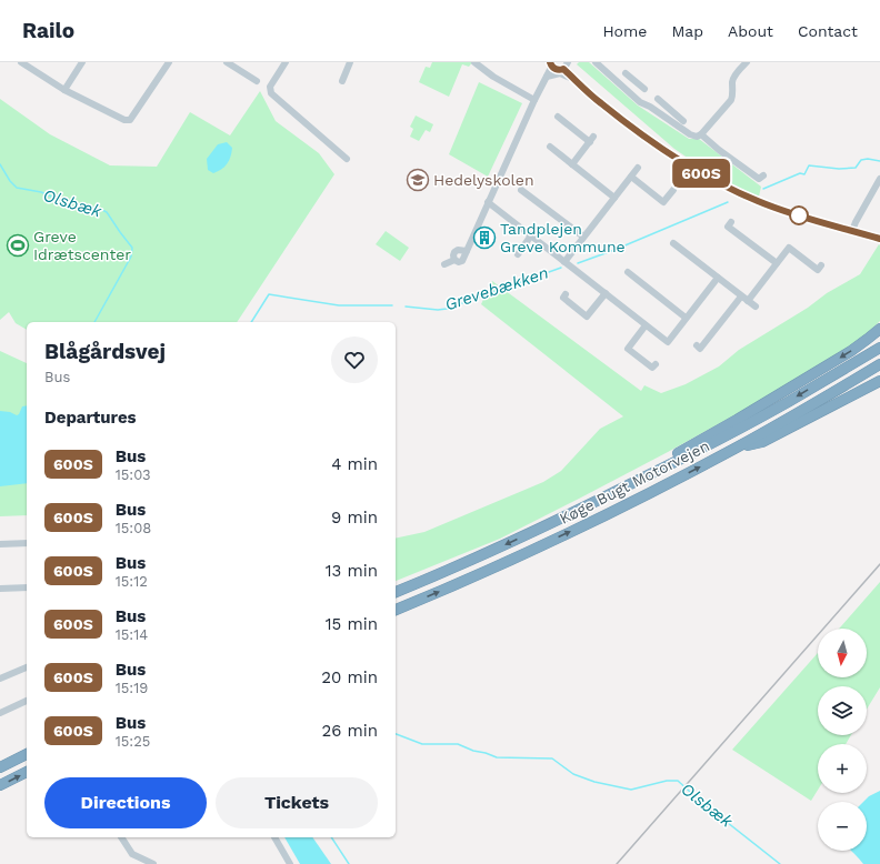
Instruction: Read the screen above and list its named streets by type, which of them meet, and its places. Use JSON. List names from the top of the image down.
{
  "streets": {
    "highway": ["Køge Bugt Motorvejen"]
  },
  "water": ["Olsbæk", "Grevebækken"],
  "places": {
    "school or university": ["Hedelyskolen"],
    "building": ["Tandplejen Greve Kommune"],
    "sports": ["Greve Idrætscenter"]
  },
  "lines": ["bus line 600S"],
  "north": "bottom",
  "page": {
    "header": "Railo",
    "nav": [
      "Home",
      "Map",
      "About",
      "Contact"
    ],
    "on_map": "600S",
    "heading": [
      ["Blågårdsvej", "Bus"],
      "Departures"
    ],
    "list": [
      {
        "mark": "600S",
        "name": "Bus",
        "note": "15:03",
        "value": "4 min"
      },
      {
        "mark": "600S",
        "name": "Bus",
        "note": "15:08",
        "value": "9 min"
      },
      {
        "mark": "600S",
        "name": "Bus",
        "note": "15:12",
        "value": "13 min"
      },
      {
        "mark": "600S",
        "name": "Bus",
        "note": "15:14",
        "value": "15 min"
      },
      {
        "mark": "600S",
        "name": "Bus",
        "note": "15:19",
        "value": "20 min"
      },
      {
        "mark": "600S",
        "name": "Bus",
        "note": "15:25",
        "value": "26 min"
      }
    ],
    "map_buttons": ["+", "−"],
    "buttons": ["Directions", "Tickets"]
  }
}
